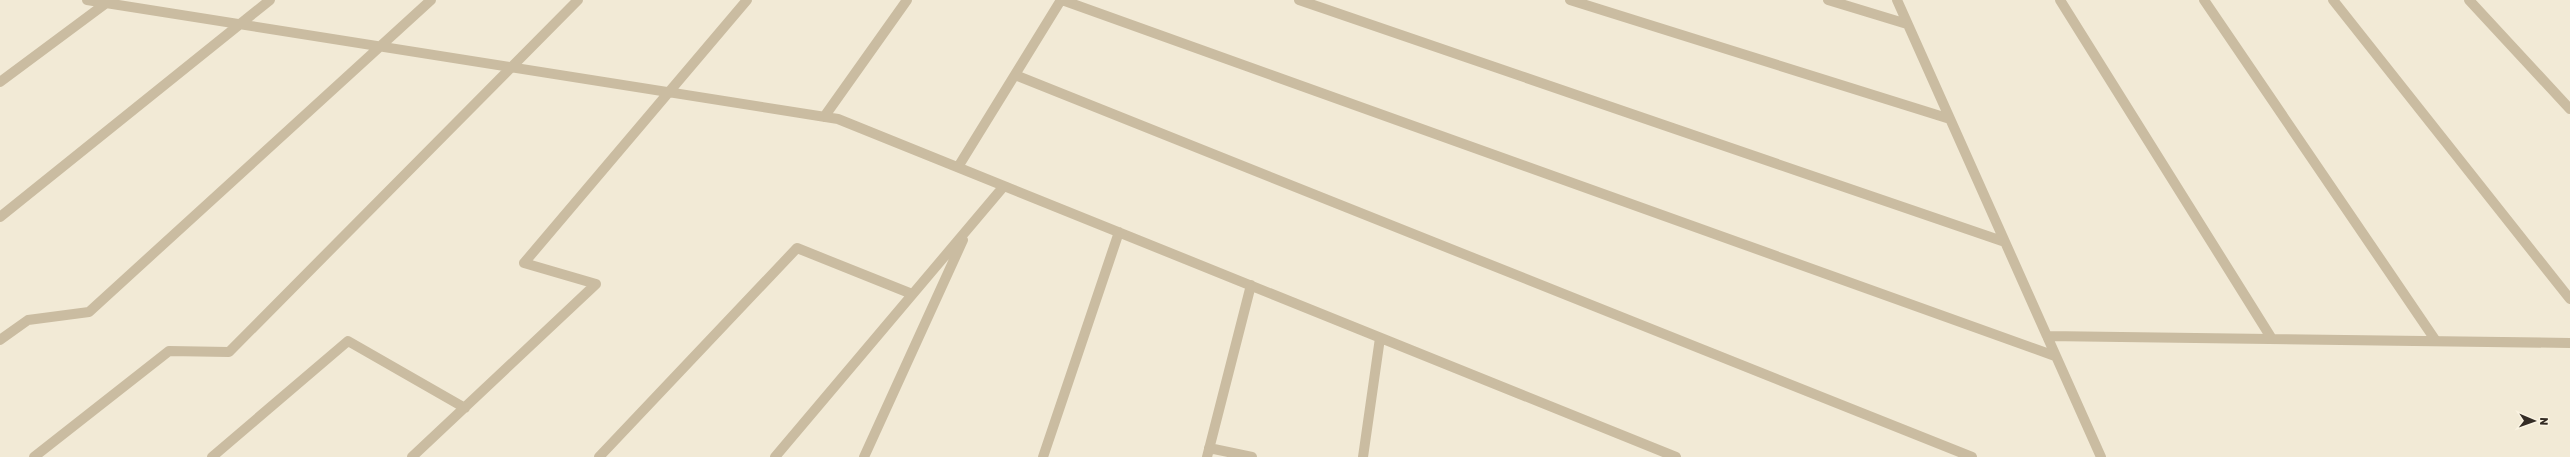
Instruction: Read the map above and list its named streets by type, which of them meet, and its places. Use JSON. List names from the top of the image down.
{
  "north": "right"
}
